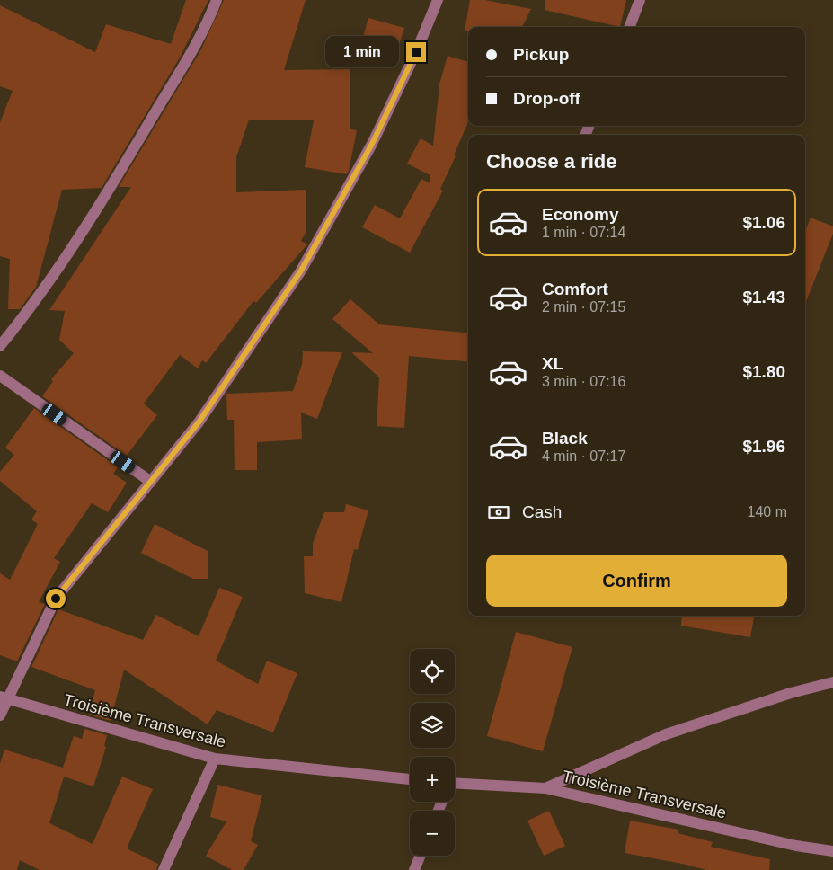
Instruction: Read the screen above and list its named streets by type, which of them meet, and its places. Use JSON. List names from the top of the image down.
{
  "streets": {
    "street": ["Troisième Transversale"]
  },
  "page": {
    "banner": ["Pickup", "Drop-off"],
    "bubble": "1 min",
    "heading": "Choose a ride",
    "list": [
      {
        "name": "Economy",
        "note": "1 min · 07:14",
        "value": "$1.06"
      },
      {
        "name": "Comfort",
        "note": "2 min · 07:15",
        "value": "$1.43"
      },
      {
        "name": "XL",
        "note": "3 min · 07:16",
        "value": "$1.80"
      },
      {
        "name": "Black",
        "note": "4 min · 07:17",
        "value": "$1.96"
      }
    ],
    "pay": ["Cash", "140 m"],
    "buttons": "Confirm",
    "map_buttons": ["+", "−"]
  }
}
